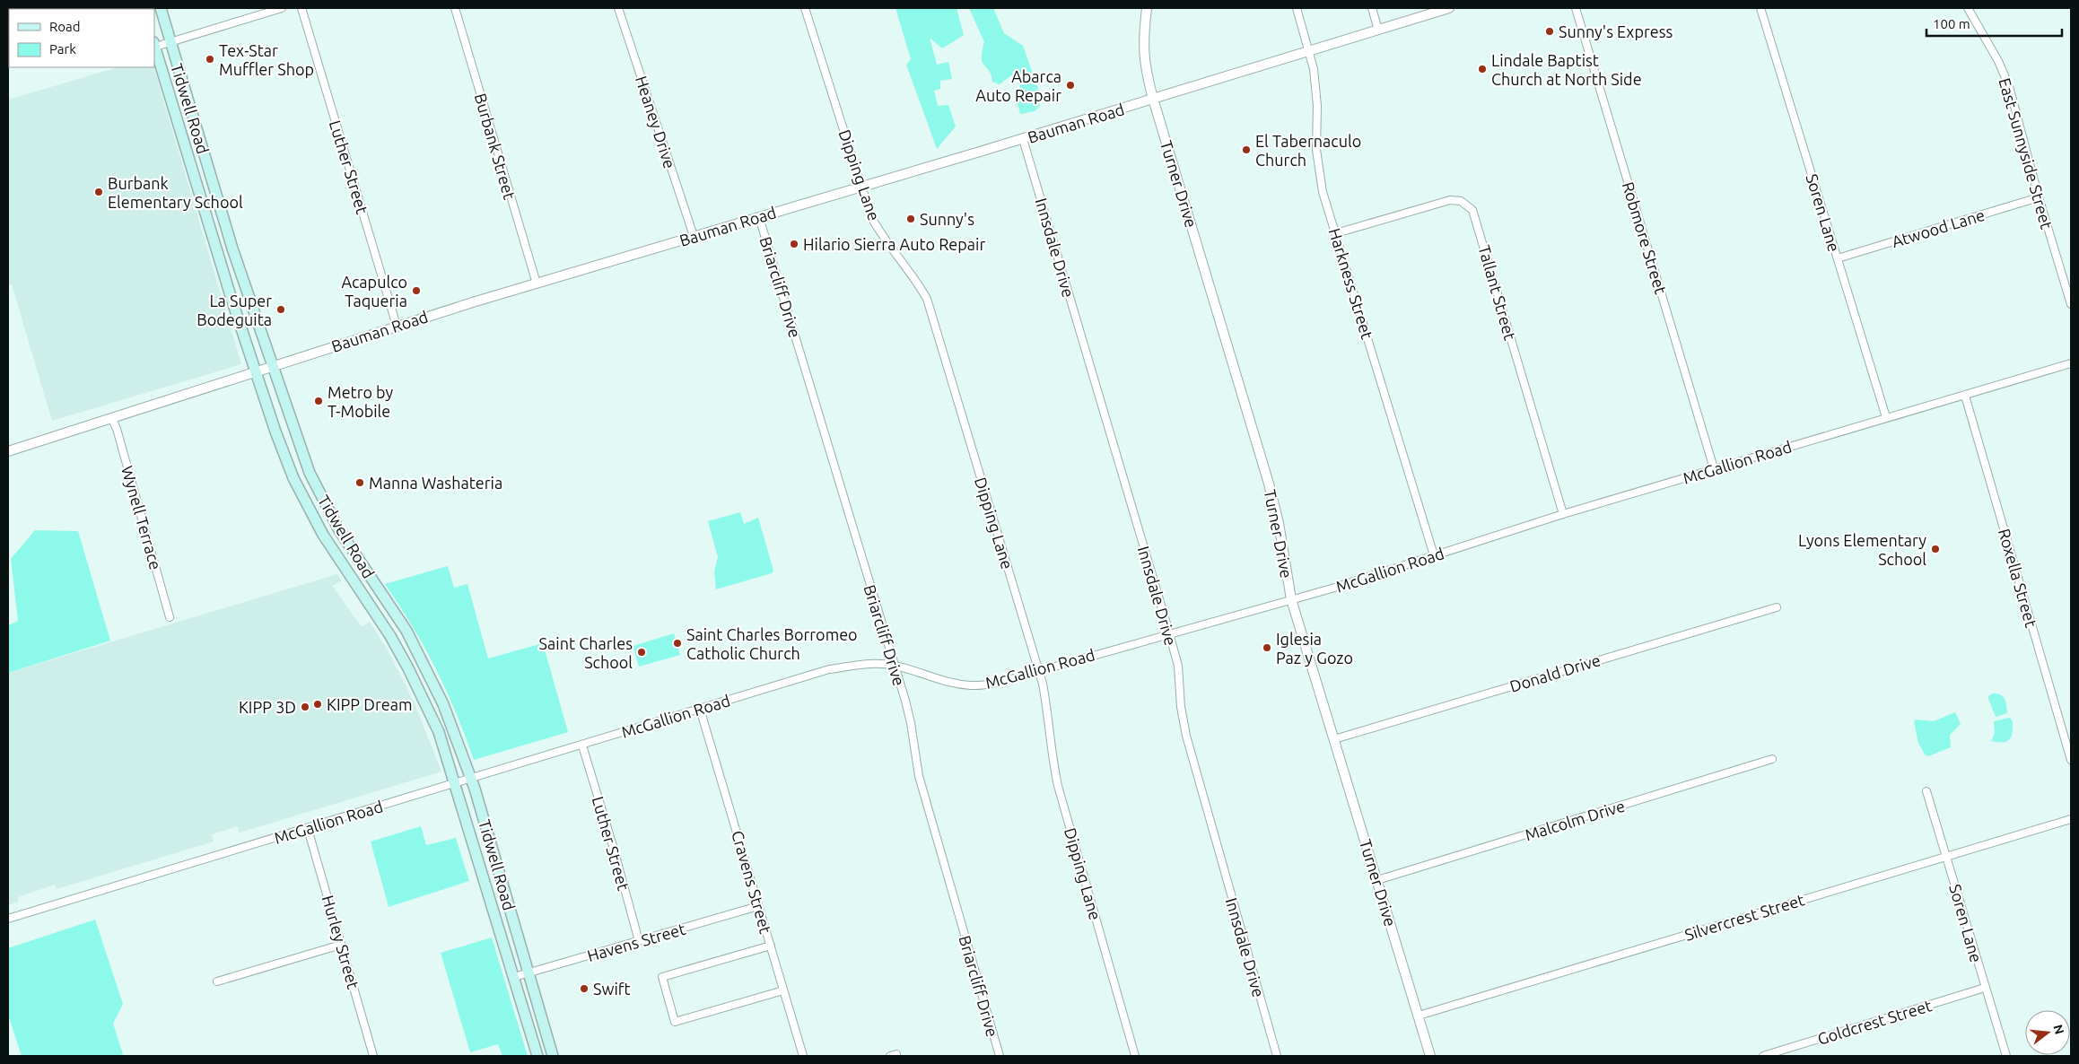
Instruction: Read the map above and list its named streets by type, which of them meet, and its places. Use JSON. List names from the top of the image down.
{
  "streets": {
    "main road": ["Tidwell Road"],
    "street": [
      "Heaney Drive",
      "Bauman Road",
      "Burbank Street",
      "East Sunnyside Street",
      "Luther Street",
      "Dipping Lane",
      "Turner Drive",
      "Soren Lane",
      "Atwood Lane",
      "Robmore Street",
      "Innsdale Drive",
      "Harkness Street",
      "Briarcliff Drive",
      "Tallant Street",
      "McGallion Road",
      "Wynell Terrace",
      "Roxella Street",
      "Donald Drive",
      "Malcolm Drive",
      "Cravens Street",
      "Silvercrest Street",
      "Hurley Street",
      "Havens Street",
      "Goldcrest Street"
    ]
  },
  "crossings": [
    ["Tidwell Road", "Bauman Road"],
    ["Tidwell Road", "McGallion Road"],
    ["Tidwell Road", "Havens Street"],
    ["Heaney Drive", "Bauman Road"],
    ["Bauman Road", "Burbank Street"],
    ["Bauman Road", "Luther Street"],
    ["Bauman Road", "Dipping Lane"],
    ["Bauman Road", "Turner Drive"],
    ["Bauman Road", "Innsdale Drive"],
    ["Bauman Road", "Harkness Street"],
    ["Bauman Road", "Briarcliff Drive"],
    ["Bauman Road", "Wynell Terrace"],
    ["East Sunnyside Street", "Atwood Lane"],
    ["Luther Street", "McGallion Road"],
    ["Luther Street", "Havens Street"],
    ["Dipping Lane", "McGallion Road"],
    ["Turner Drive", "McGallion Road"],
    ["Turner Drive", "Donald Drive"],
    ["Turner Drive", "Malcolm Drive"],
    ["Turner Drive", "Silvercrest Street"],
    ["Soren Lane", "Atwood Lane"],
    ["Soren Lane", "McGallion Road"],
    ["Soren Lane", "Silvercrest Street"],
    ["Soren Lane", "Goldcrest Street"],
    ["Robmore Street", "McGallion Road"],
    ["Innsdale Drive", "McGallion Road"],
    ["Harkness Street", "Tallant Street"],
    ["Harkness Street", "McGallion Road"],
    ["Briarcliff Drive", "McGallion Road"],
    ["Tallant Street", "McGallion Road"],
    ["McGallion Road", "Roxella Street"],
    ["McGallion Road", "Cravens Street"],
    ["McGallion Road", "Hurley Street"],
    ["Cravens Street", "Havens Street"]
  ],
  "places": [
    "Sunny's Express",
    "Tex-Star Muffler Shop",
    "Lindale Baptist Church at North Side",
    "Abarca Auto Repair",
    "El Tabernaculo Church",
    "Burbank Elementary School",
    "Sunny's",
    "Hilario Sierra Auto Repair",
    "Acapulco Taqueria",
    "La Super Bodeguita",
    "Metro by T-Mobile",
    "Manna Washateria",
    "Lyons Elementary School",
    "Saint Charles Borromeo Catholic Church",
    "Iglesia Paz y Gozo",
    "Saint Charles School",
    "KIPP Dream",
    "KIPP 3D",
    "Swift"
  ],
  "legend": ["Road", "Park"],
  "scale_bar": "100 m",
  "north": "right"
}
